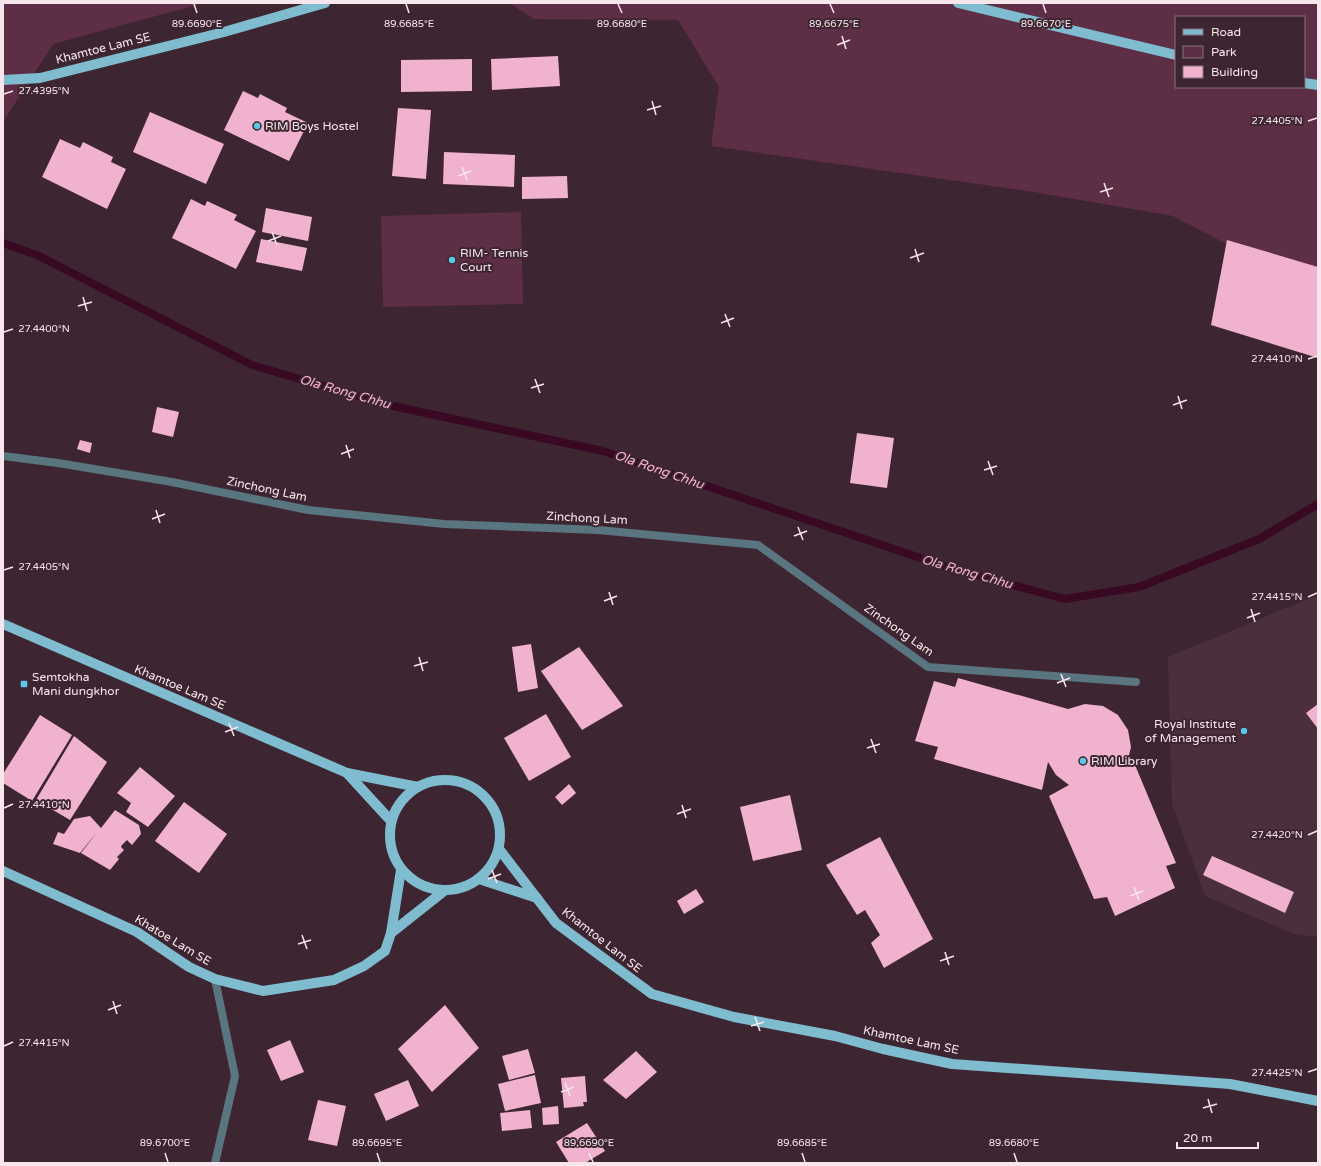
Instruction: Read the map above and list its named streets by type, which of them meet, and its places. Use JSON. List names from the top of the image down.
{
  "streets": {
    "main road": ["Khamtoe Lam SE", "Khatoe Lam SE"],
    "street": ["Zinchong Lam"]
  },
  "crossings": [
    ["Khamtoe Lam SE", "Khatoe Lam SE"]
  ],
  "water": ["Ola Rong Chhu"],
  "places": {
    "other": [
      "RIM Boys Hostel",
      "RIM- Tennis Court",
      "Royal Institute of Management",
      "RIM Library"
    ],
    "transit": ["Semtokha Mani dungkhor"]
  },
  "legend": ["Road", "Park", "Building"],
  "scale_bar": "20 m",
  "coordinates": [
    "89.6690°E",
    "89.6685°E",
    "89.6680°E",
    "89.6675°E",
    "89.6670°E",
    "27.4395°N",
    "27.4405°N",
    "27.4400°N",
    "27.4410°N",
    "27.4415°N",
    "27.4420°N",
    "27.4425°N",
    "89.6700°E",
    "89.6695°E"
  ]
}
